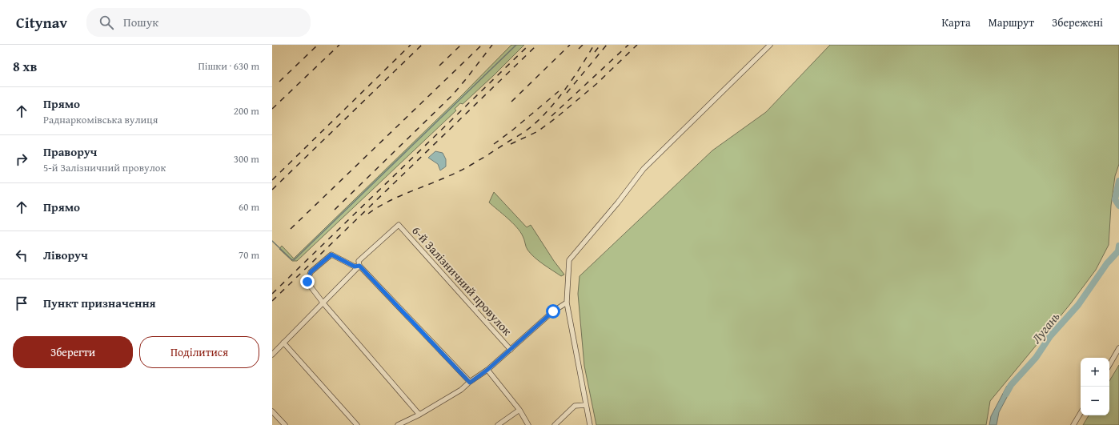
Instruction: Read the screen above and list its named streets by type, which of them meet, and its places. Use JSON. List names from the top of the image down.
{
  "streets": {
    "street": ["6-й Залізничний провулок"]
  },
  "water": ["Лугань"],
  "page": {
    "header": "Citynav",
    "search": "Пошук",
    "nav": ["Карта", "Маршрут", "Збережені"],
    "heading": ["8 хв", "Пішки · 630 m"],
    "list": [
      ["Прямо", "Раднаркомівська вулиця", "200 m"],
      ["Праворуч", "5-й Залізничний провулок", "300 m"],
      ["Прямо", "60 m"],
      ["Ліворуч", "70 m"],
      "Пункт призначення"
    ],
    "buttons": ["Зберегти", "Поділитися"],
    "map_buttons": ["+", "−"]
  }
}
